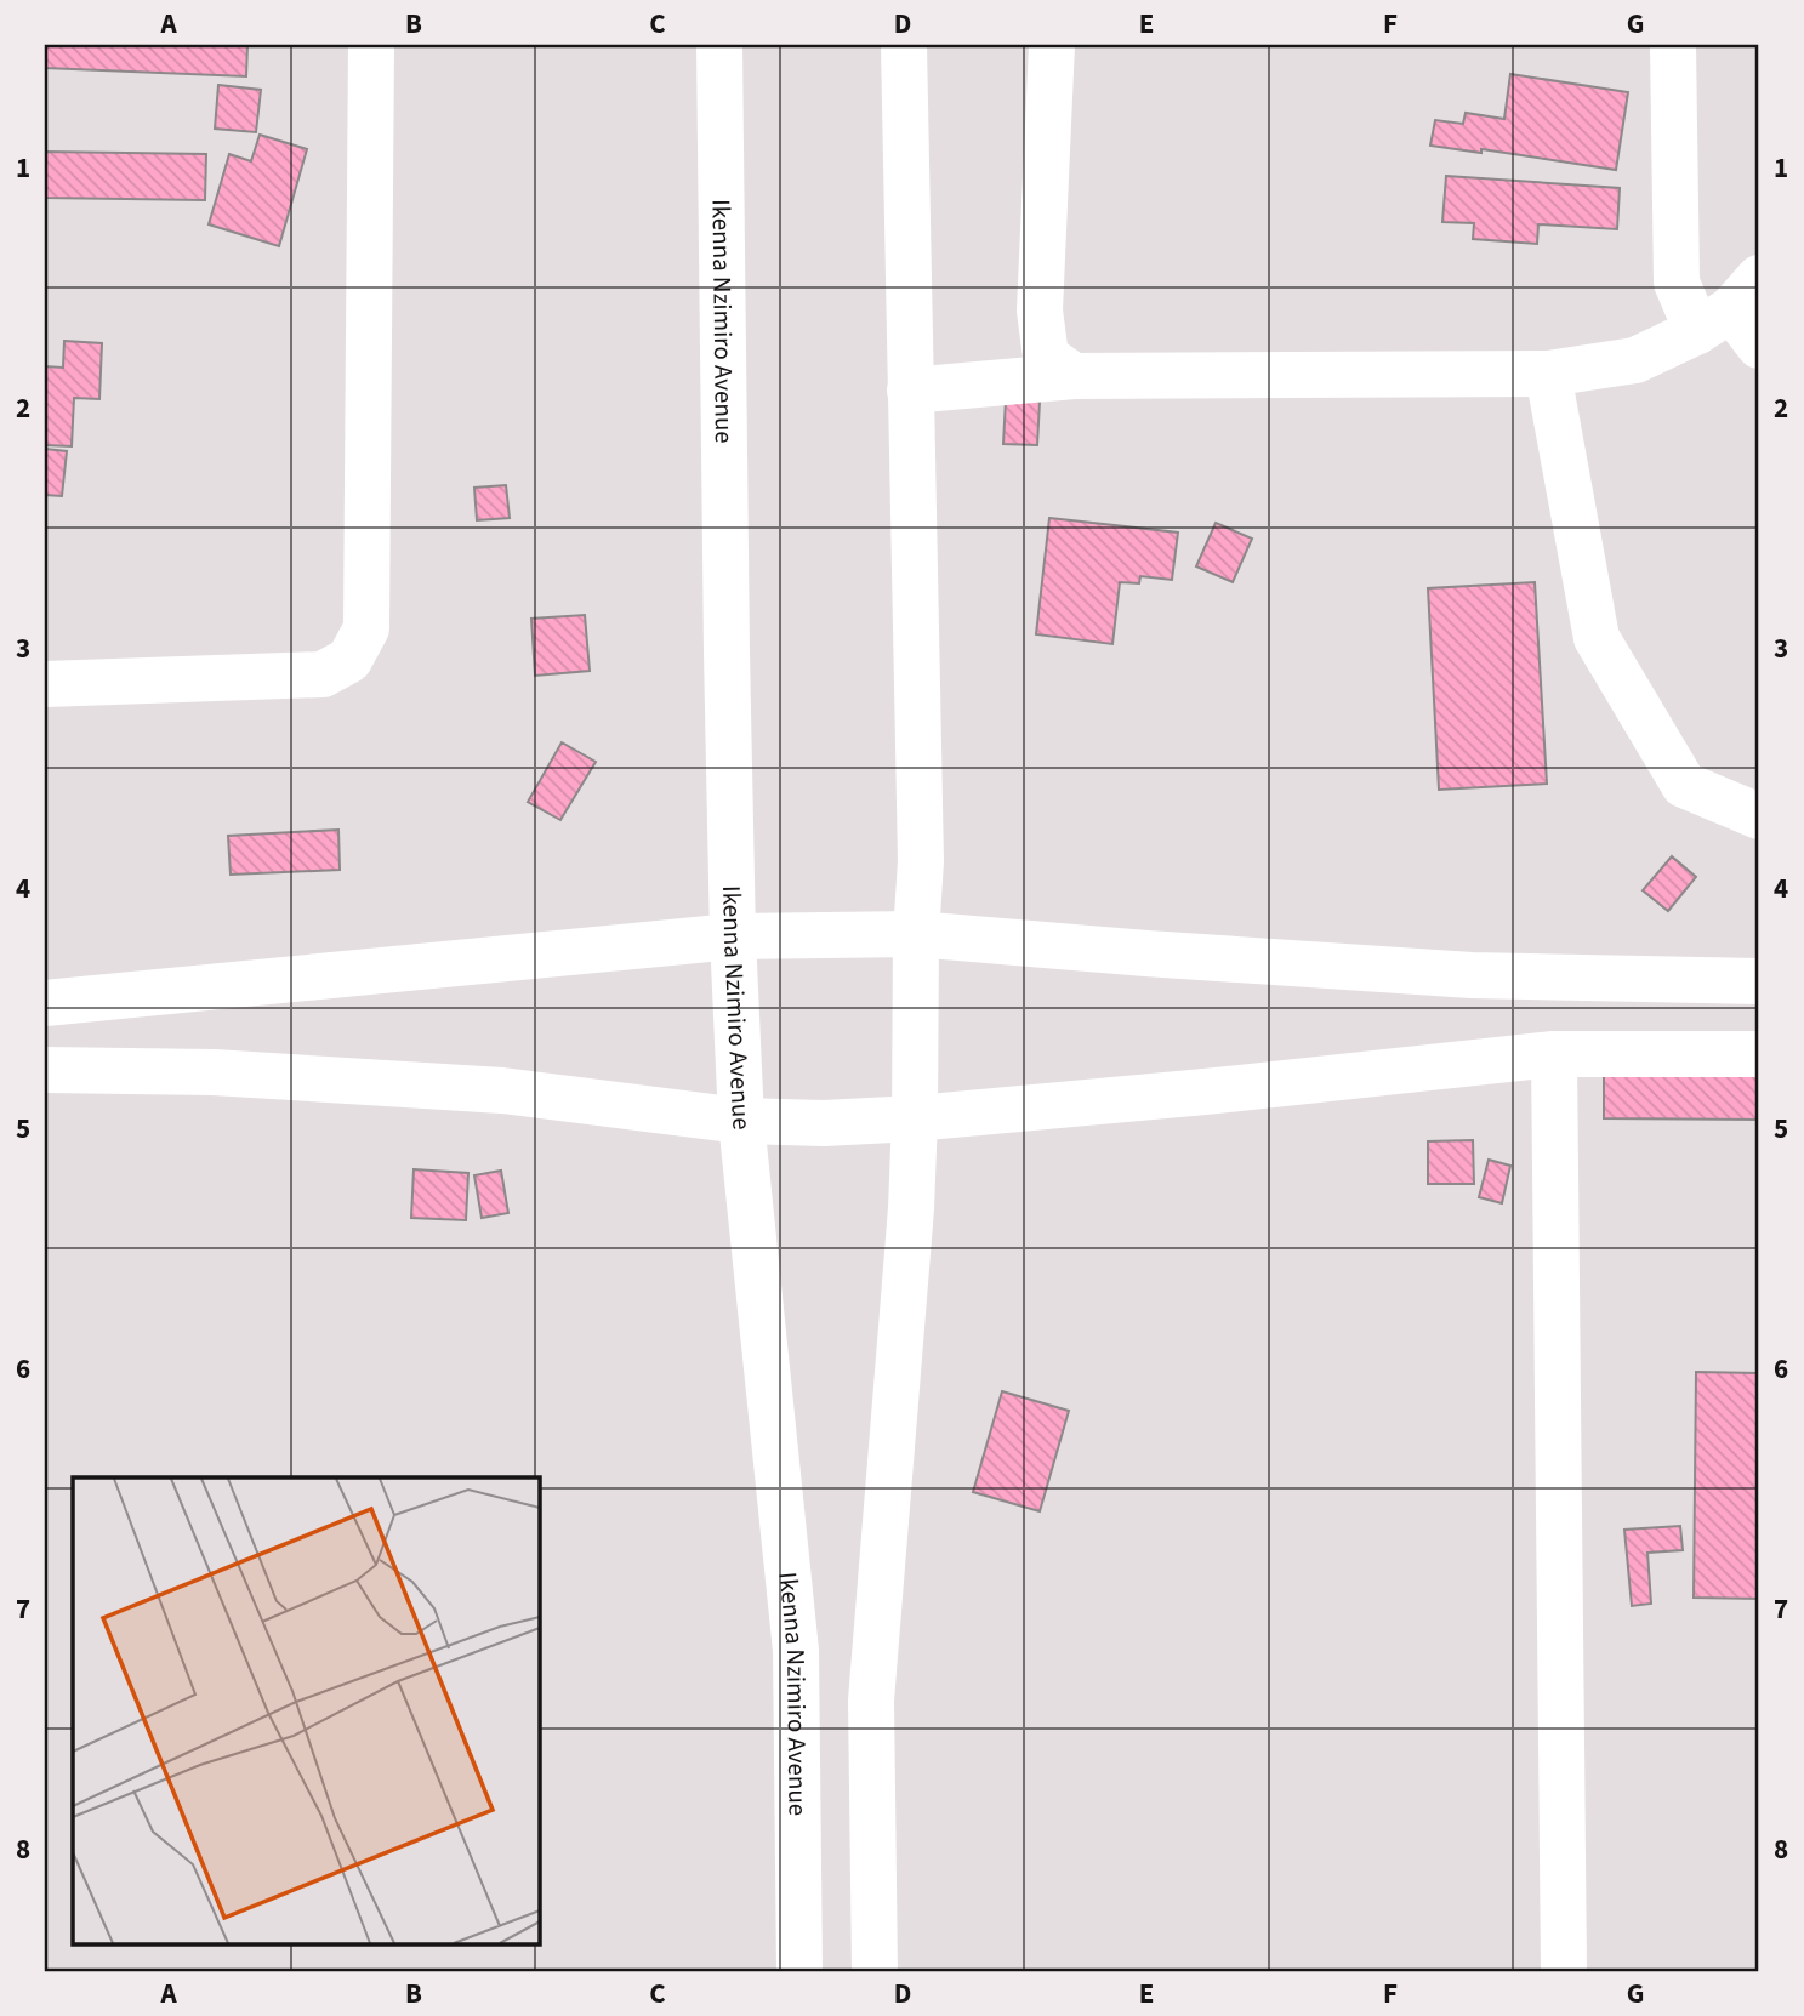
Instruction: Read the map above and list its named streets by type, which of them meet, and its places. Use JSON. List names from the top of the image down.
{
  "streets": {
    "street": ["Ikenna Nzimiro Avenue"]
  },
  "grid": {
    "columns": [
      "A",
      "B",
      "C",
      "D",
      "E",
      "F",
      "G"
    ],
    "rows": [
      "1",
      "2",
      "3",
      "4",
      "5",
      "6",
      "7",
      "8"
    ]
  }
}
